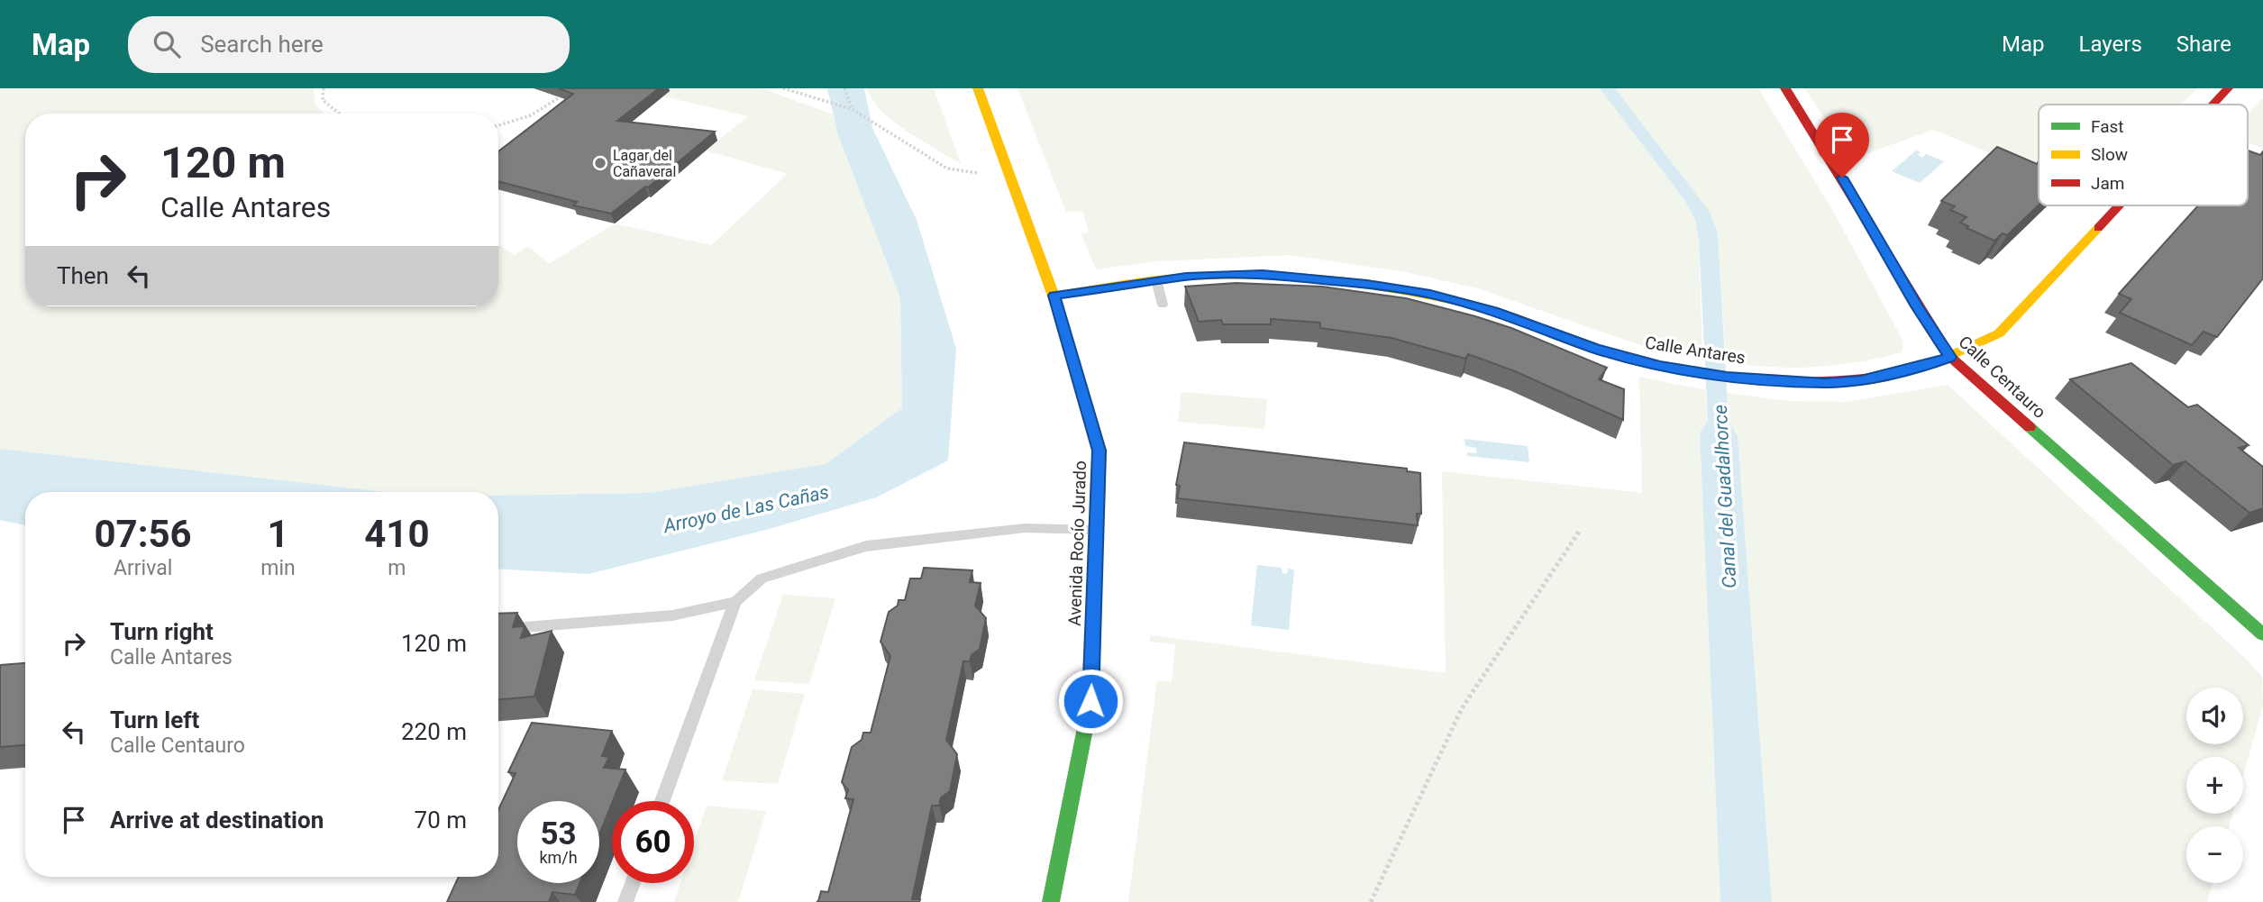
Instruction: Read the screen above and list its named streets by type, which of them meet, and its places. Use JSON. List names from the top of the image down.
{
  "streets": {
    "street": ["Calle Antares", "Calle Centauro", "Avenida Rocío Jurado"]
  },
  "crossings": [
    ["Calle Antares", "Calle Centauro"],
    ["Calle Antares", "Avenida Rocío Jurado"]
  ],
  "water": ["Canal del Guadalhorce", "Arroyo de Las Cañas"],
  "places": ["Lagar del Cañaveral"],
  "legend": ["Fast", "Slow", "Jam"],
  "page": {
    "header": "Map",
    "search": "Search here",
    "nav": ["Map", "Layers", "Share"],
    "turn": ["120 m", "Calle Antares"],
    "then": "Then",
    "eta": [
      "07:56",
      "Arrival",
      "1",
      "min",
      "410",
      "m"
    ],
    "list": [
      {
        "name": "Turn right",
        "note": "Calle Antares",
        "value": "120 m"
      },
      {
        "name": "Turn left",
        "note": "Calle Centauro",
        "value": "220 m"
      },
      {
        "name": "Arrive at destination",
        "value": "70 m"
      }
    ],
    "map_buttons": ["+", "−"],
    "speed": "53 km/h",
    "limit": "60"
  }
}
